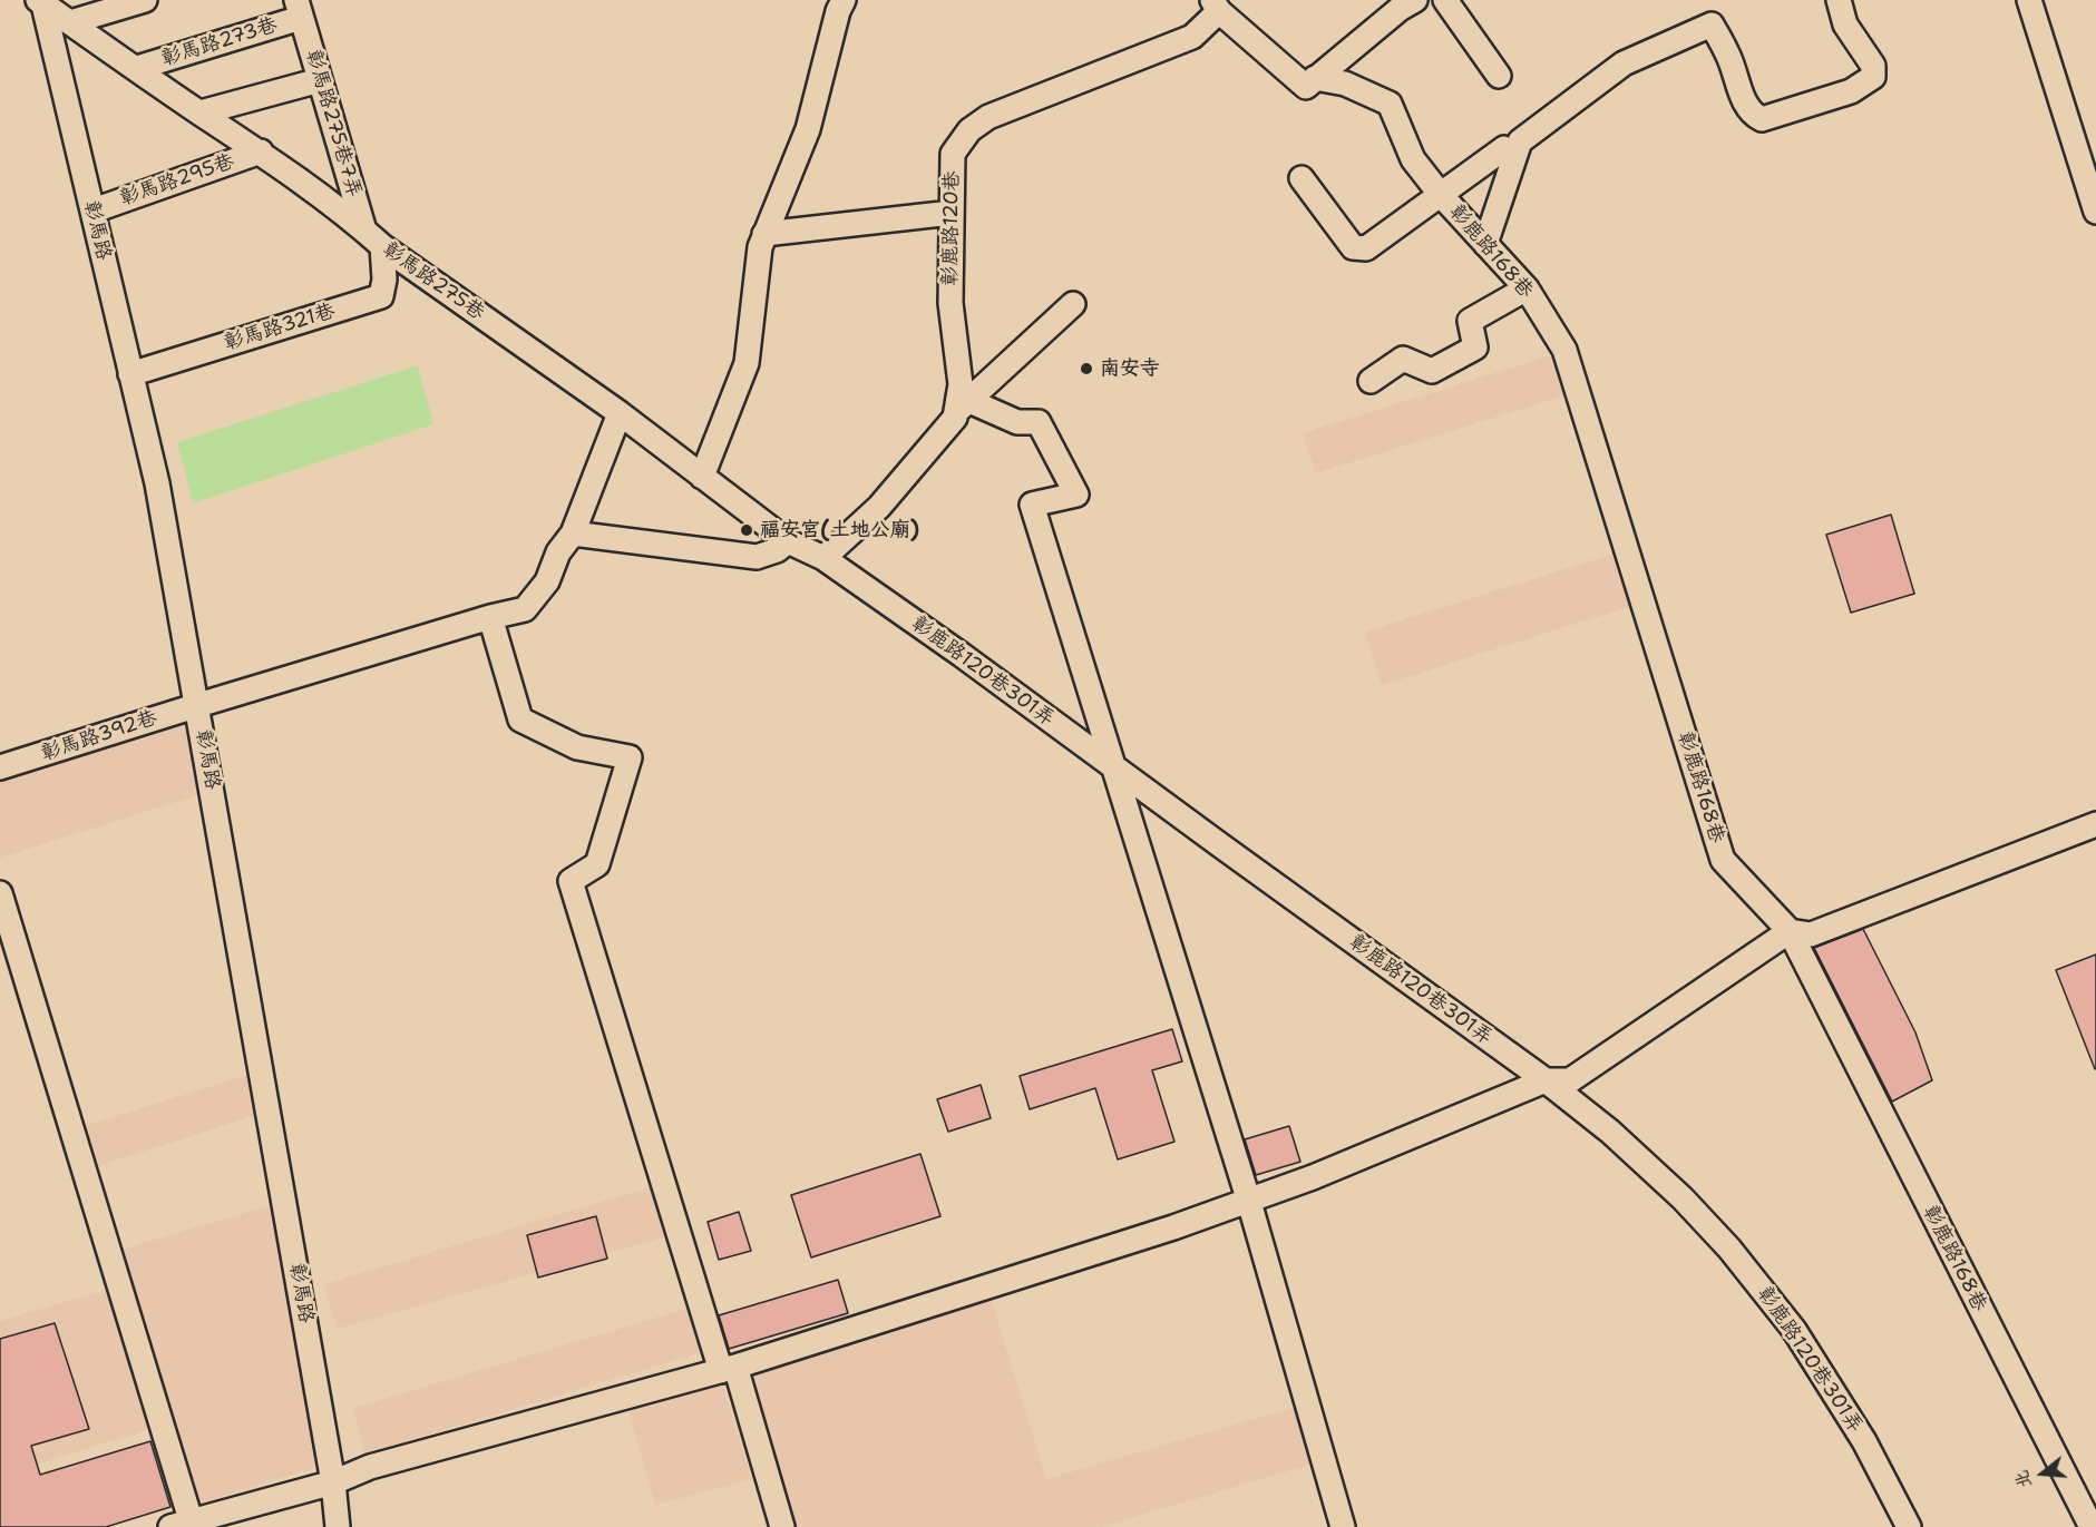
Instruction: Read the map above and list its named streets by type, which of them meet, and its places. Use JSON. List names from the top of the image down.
{
  "streets": {
    "street": [
      "彰馬路273巷",
      "彰馬路275巷7弄",
      "彰馬路295巷",
      "彰鹿路120巷",
      "彰馬路",
      "彰鹿路168巷",
      "彰馬路275巷",
      "彰馬路321巷",
      "彰鹿路120巷301弄",
      "彰馬路392巷"
    ]
  },
  "crossings": [
    ["彰馬路273巷", "彰馬路275巷7弄"],
    ["彰馬路273巷", "彰馬路275巷"],
    ["彰馬路275巷7弄", "彰馬路275巷"],
    ["彰馬路275巷7弄", "彰馬路321巷"],
    ["彰馬路295巷", "彰馬路"],
    ["彰馬路295巷", "彰馬路275巷"],
    ["彰鹿路120巷", "彰鹿路168巷"],
    ["彰鹿路120巷", "彰馬路275巷"],
    ["彰鹿路120巷", "彰鹿路120巷301弄"],
    ["彰馬路", "彰馬路275巷"],
    ["彰馬路", "彰馬路321巷"],
    ["彰馬路", "彰馬路392巷"],
    ["彰馬路275巷", "彰馬路321巷"],
    ["彰馬路275巷", "彰鹿路120巷301弄"],
    ["彰馬路275巷", "彰馬路392巷"]
  ],
  "places": ["南安寺", "福安宮(土地公廟)"],
  "north": "left"
}
